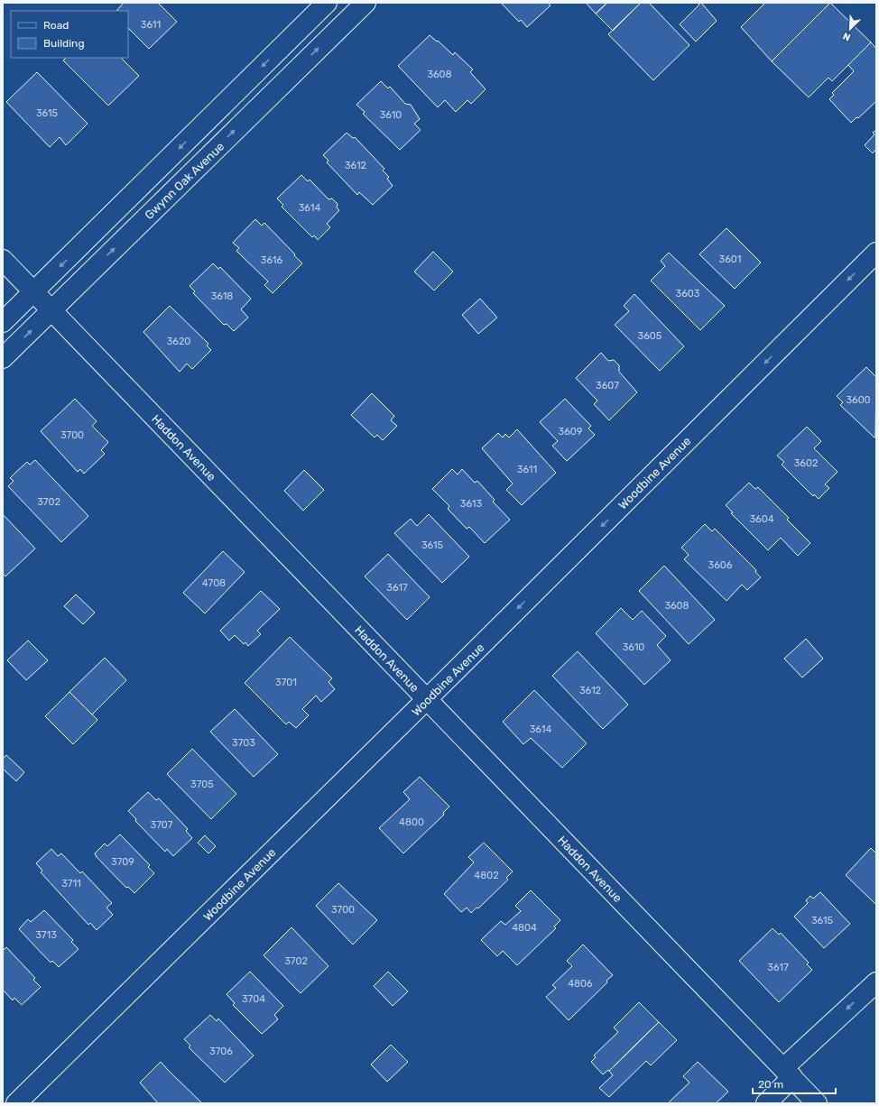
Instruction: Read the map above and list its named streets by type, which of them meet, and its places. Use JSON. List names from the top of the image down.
{
  "streets": {
    "street": ["Gwynn Oak Avenue", "Haddon Avenue", "Woodbine Avenue"]
  },
  "crossings": [
    ["Gwynn Oak Avenue", "Haddon Avenue"],
    ["Haddon Avenue", "Woodbine Avenue"]
  ],
  "one_way": ["Woodbine Avenue"],
  "house_numbers": [
    "3611",
    "3608",
    "3615",
    "3610",
    "3612",
    "3614",
    "3601",
    "3616",
    "3603",
    "3618",
    "3605",
    "3620",
    "3607",
    "3600",
    "3609",
    "3700",
    "3602",
    "3611",
    "3702",
    "3613",
    "3604",
    "3615",
    "3606",
    "4708",
    "3617",
    "3608",
    "3610",
    "3701",
    "3612",
    "3614",
    "3703",
    "3705",
    "4800",
    "3707",
    "3709",
    "4802",
    "3711",
    "3700",
    "3615",
    "4804",
    "3713",
    "3702",
    "3617",
    "4806",
    "3704",
    "3706"
  ],
  "legend": ["Road", "Building"],
  "scale_bar": "20 m",
  "north": "bottom left"
}
